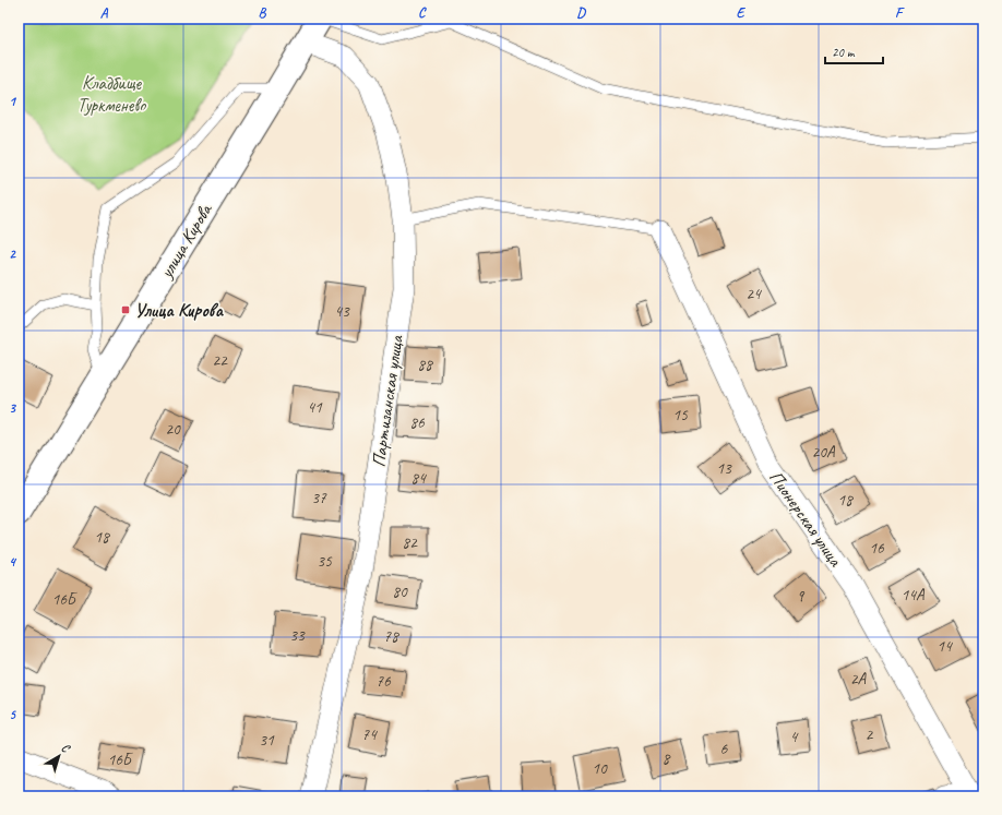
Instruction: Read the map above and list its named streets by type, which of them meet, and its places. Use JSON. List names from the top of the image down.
{
  "streets": {
    "main road": ["улица Кирова"],
    "street": ["Партизанская улица", "Пионерская улица"]
  },
  "crossings": [
    ["улица Кирова", "Партизанская улица"]
  ],
  "parks": ["Кладбище Туркменево"],
  "places": {
    "transit": ["Улица Кирова"]
  },
  "house_numbers": [
    "24",
    "43",
    "22",
    "88",
    "41",
    "15",
    "86",
    "20",
    "20А",
    "13",
    "84",
    "37",
    "18",
    "18",
    "82",
    "16",
    "35",
    "80",
    "14А",
    "9",
    "16Б",
    "33",
    "78",
    "14",
    "2А",
    "76",
    "74",
    "2",
    "4",
    "31",
    "6",
    "8",
    "16Б",
    "10"
  ],
  "scale_bar": "20 m",
  "north": "top right",
  "grid": {
    "columns": [
      "A",
      "B",
      "C",
      "D",
      "E",
      "F"
    ],
    "rows": [
      "1",
      "2",
      "3",
      "4",
      "5"
    ]
  }
}
